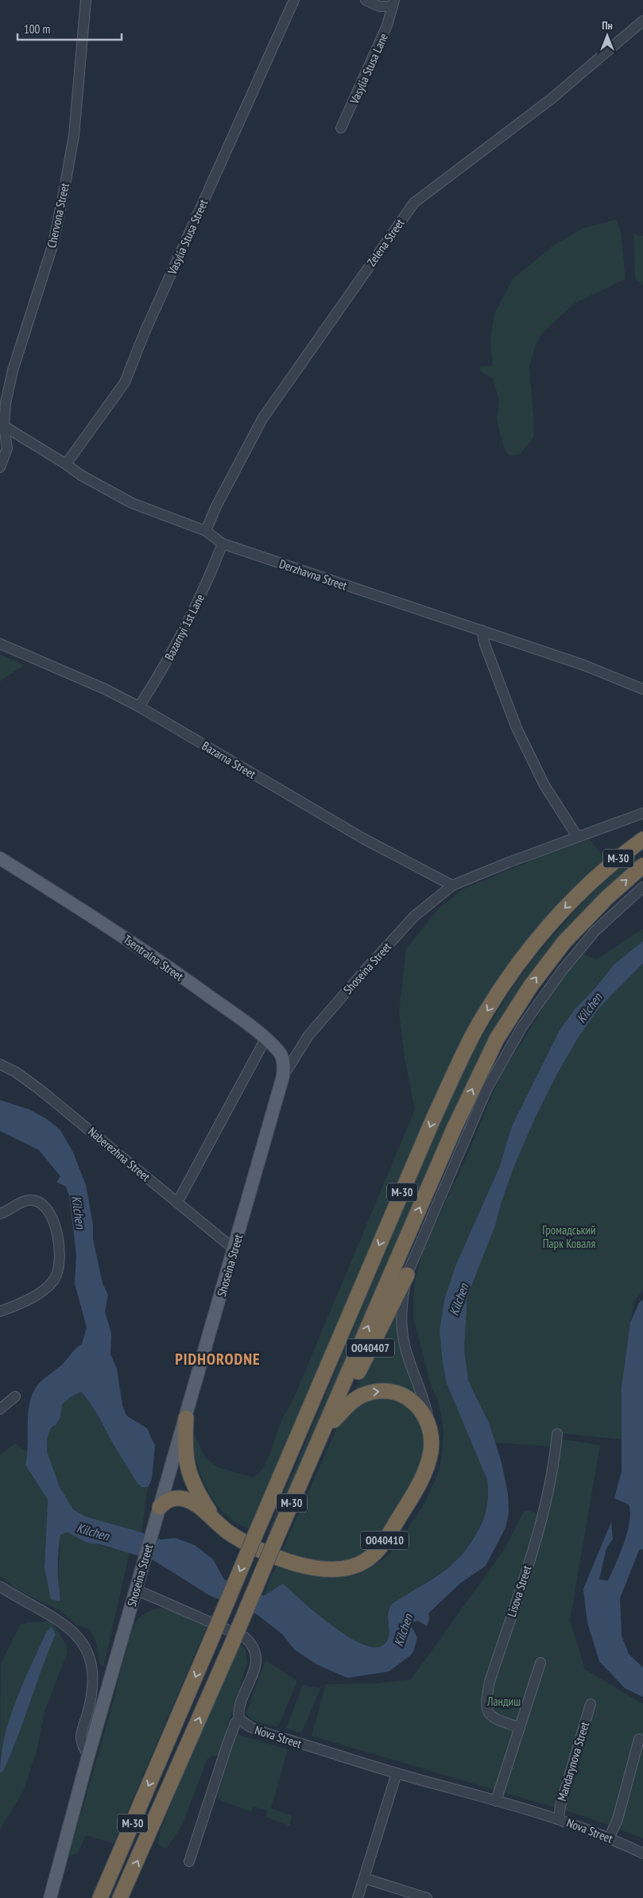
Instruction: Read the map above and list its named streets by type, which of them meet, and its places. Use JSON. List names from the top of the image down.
{
  "streets": {
    "highway": ["М-30", "О040407", "О040410"],
    "main road": ["Tsentralna Street", "Shoseina Street"],
    "street": [
      "Vasylia Stusa Lane",
      "Chervona Street",
      "Vasylia Stusa Street",
      "Zelena Street",
      "Derzhavna Street",
      "Bazarnyi 1st Lane",
      "Bazarna Street",
      "Naberezhna Street",
      "Lisova Street",
      "Nova Street",
      "Mandarynova Street"
    ]
  },
  "crossings": [
    ["Chervona Street", "Derzhavna Street"],
    ["Vasylia Stusa Street", "Derzhavna Street"],
    ["Zelena Street", "Derzhavna Street"],
    ["Derzhavna Street", "Bazarnyi 1st Lane"],
    ["Bazarnyi 1st Lane", "Bazarna Street"],
    ["Bazarna Street", "Shoseina Street"],
    ["М-30", "О040410"],
    ["Tsentralna Street", "Shoseina Street"],
    ["Shoseina Street", "Naberezhna Street"],
    ["Shoseina Street", "О040410"],
    ["О040407", "О040410"],
    ["Nova Street", "Mandarynova Street"]
  ],
  "districts": ["PIDHORODNE"],
  "water": ["Kilchen"],
  "parks": ["Громадський Парк Коваля", "Ландиш"],
  "scale_bar": "100 m",
  "north": "top"
}
